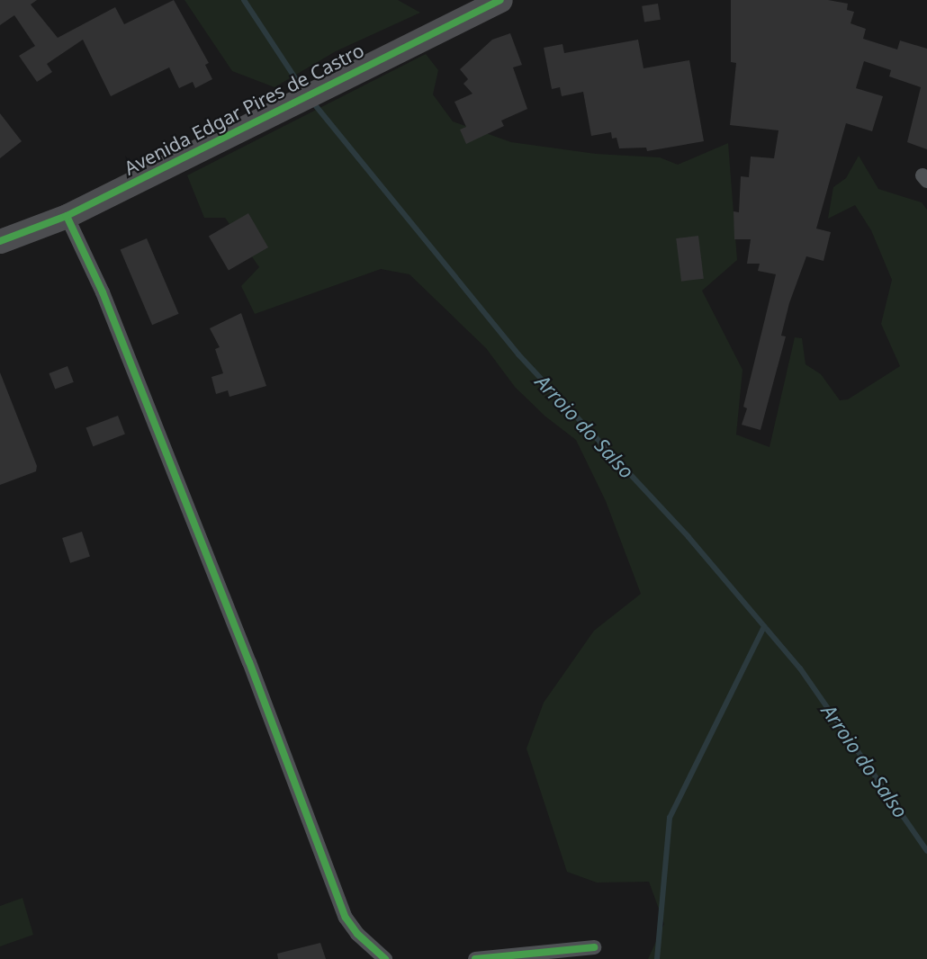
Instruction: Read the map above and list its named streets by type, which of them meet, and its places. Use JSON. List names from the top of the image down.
{
  "streets": {
    "main road": ["Avenida Edgar Pires de Castro"]
  },
  "water": ["Arroio do Salso"]
}
